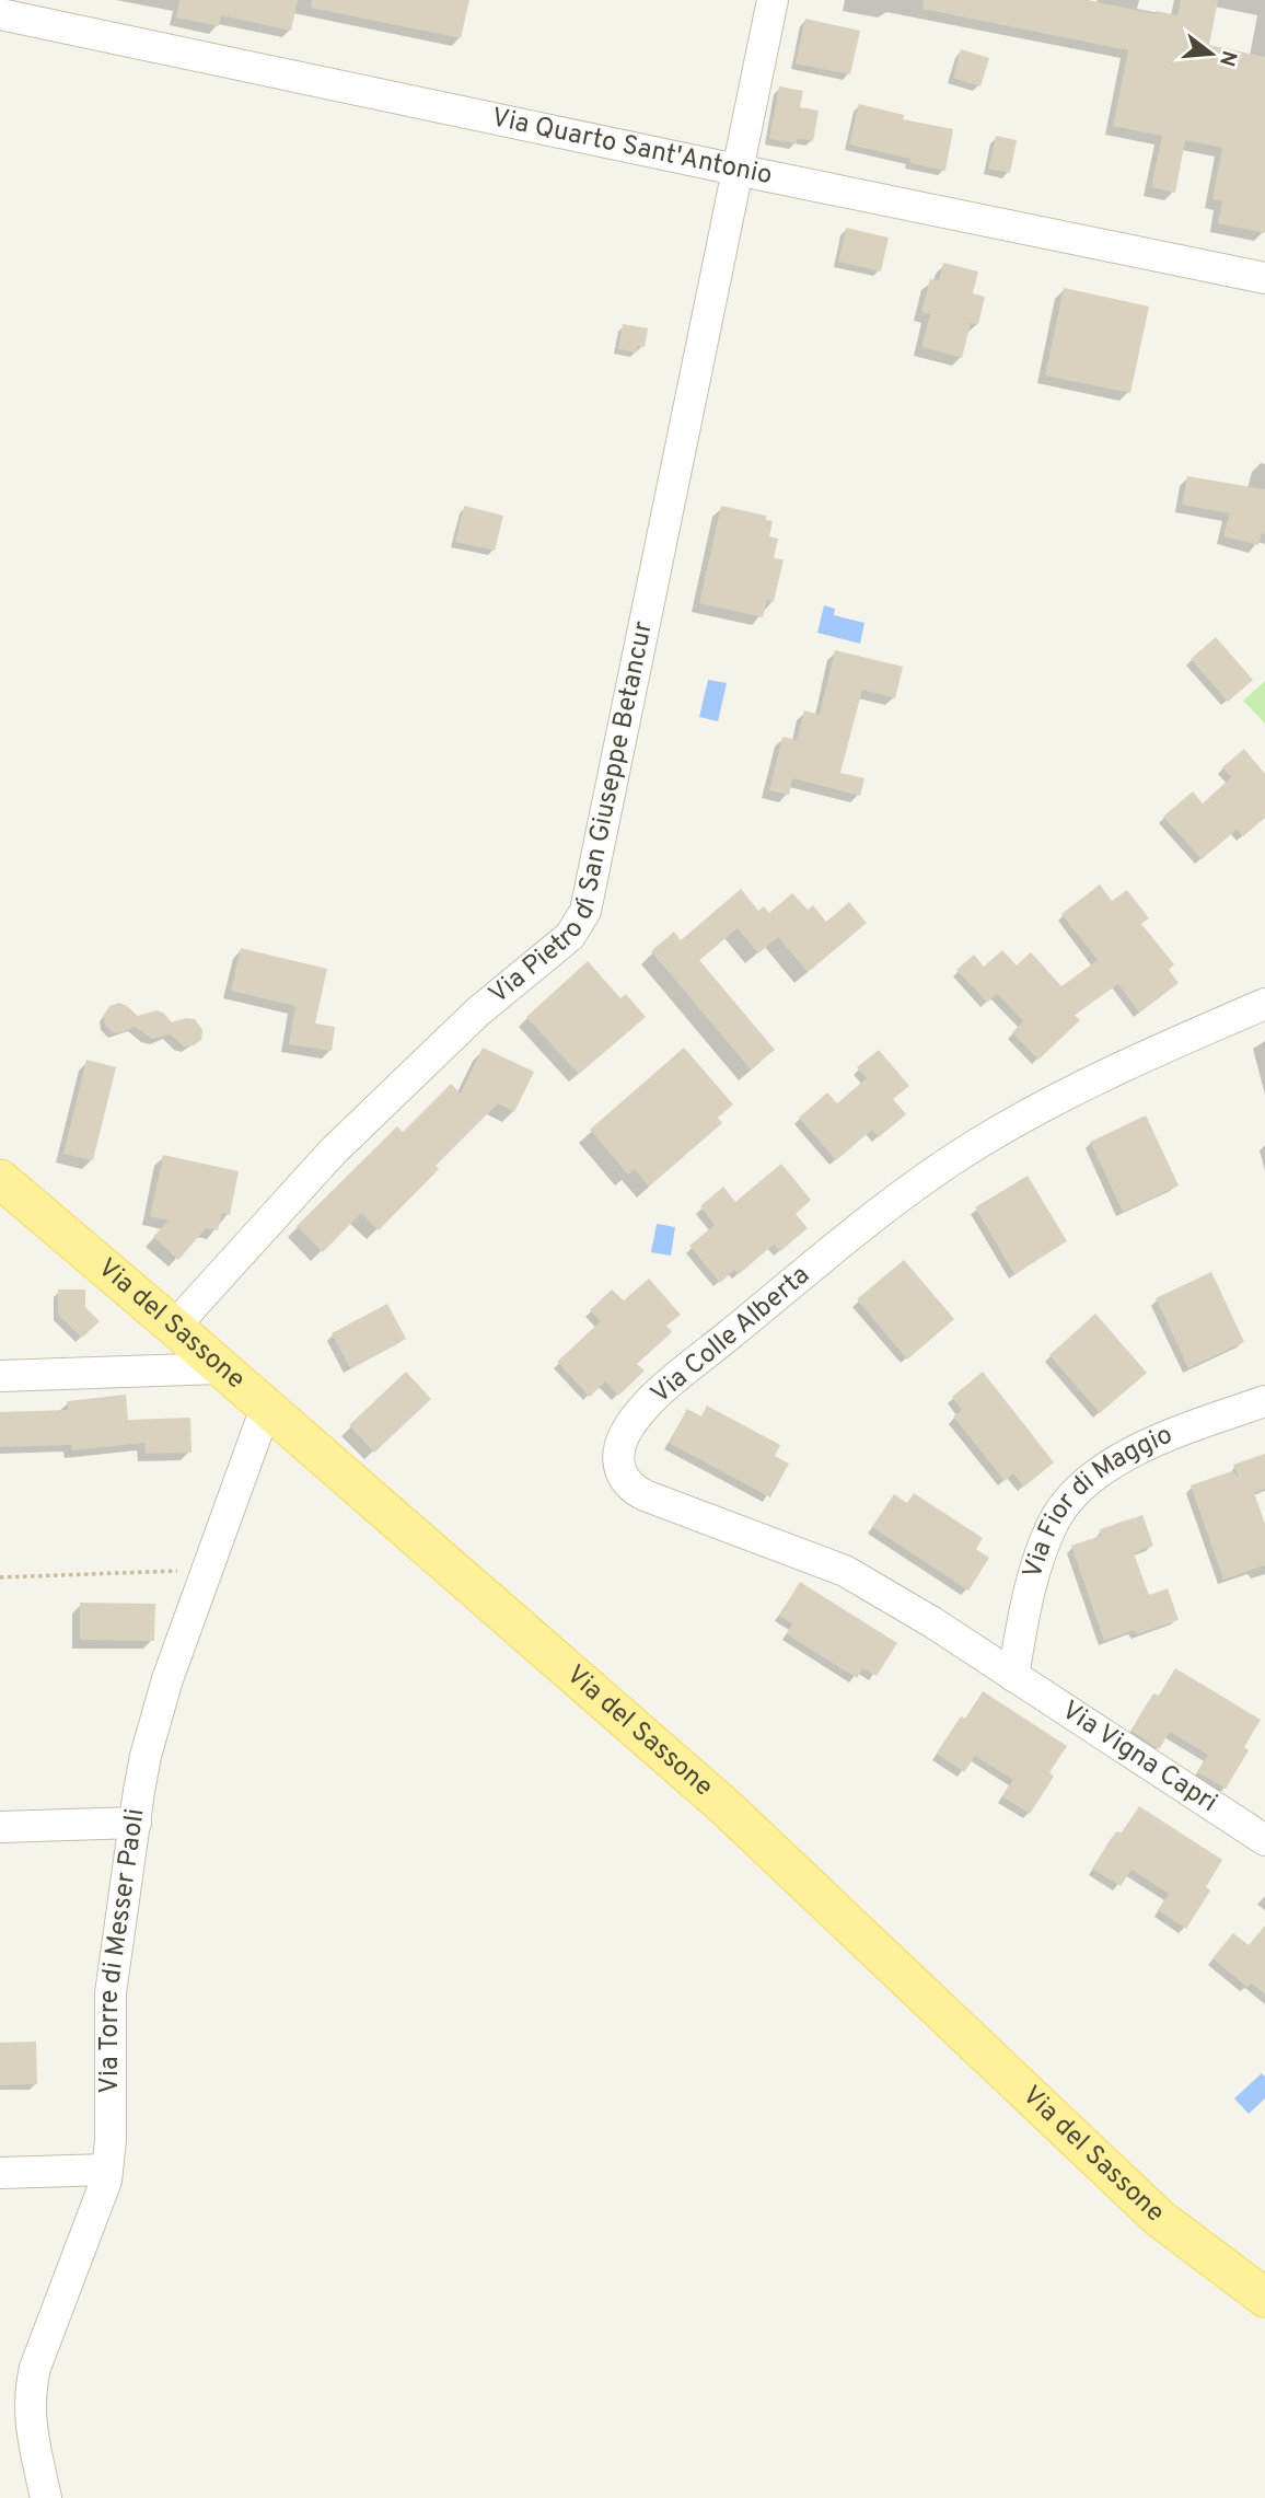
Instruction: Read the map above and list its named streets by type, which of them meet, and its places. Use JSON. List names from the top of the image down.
{
  "streets": {
    "main road": ["Via del Sassone"],
    "street": [
      "Via Quarto Sant'Antonio",
      "Via Pietro di San Giuseppe Betancur",
      "Via Colle Alberta",
      "Via Fior di Maggio",
      "Via Vigna Capri",
      "Via Torre di Messer Paoli"
    ]
  },
  "crossings": [
    ["Via Quarto Sant'Antonio", "Via Pietro di San Giuseppe Betancur"],
    ["Via Pietro di San Giuseppe Betancur", "Via del Sassone"],
    ["Via del Sassone", "Via Torre di Messer Paoli"],
    ["Via Colle Alberta", "Via Fior di Maggio"],
    ["Via Colle Alberta", "Via Vigna Capri"],
    ["Via Fior di Maggio", "Via Vigna Capri"]
  ],
  "north": "right"
}
